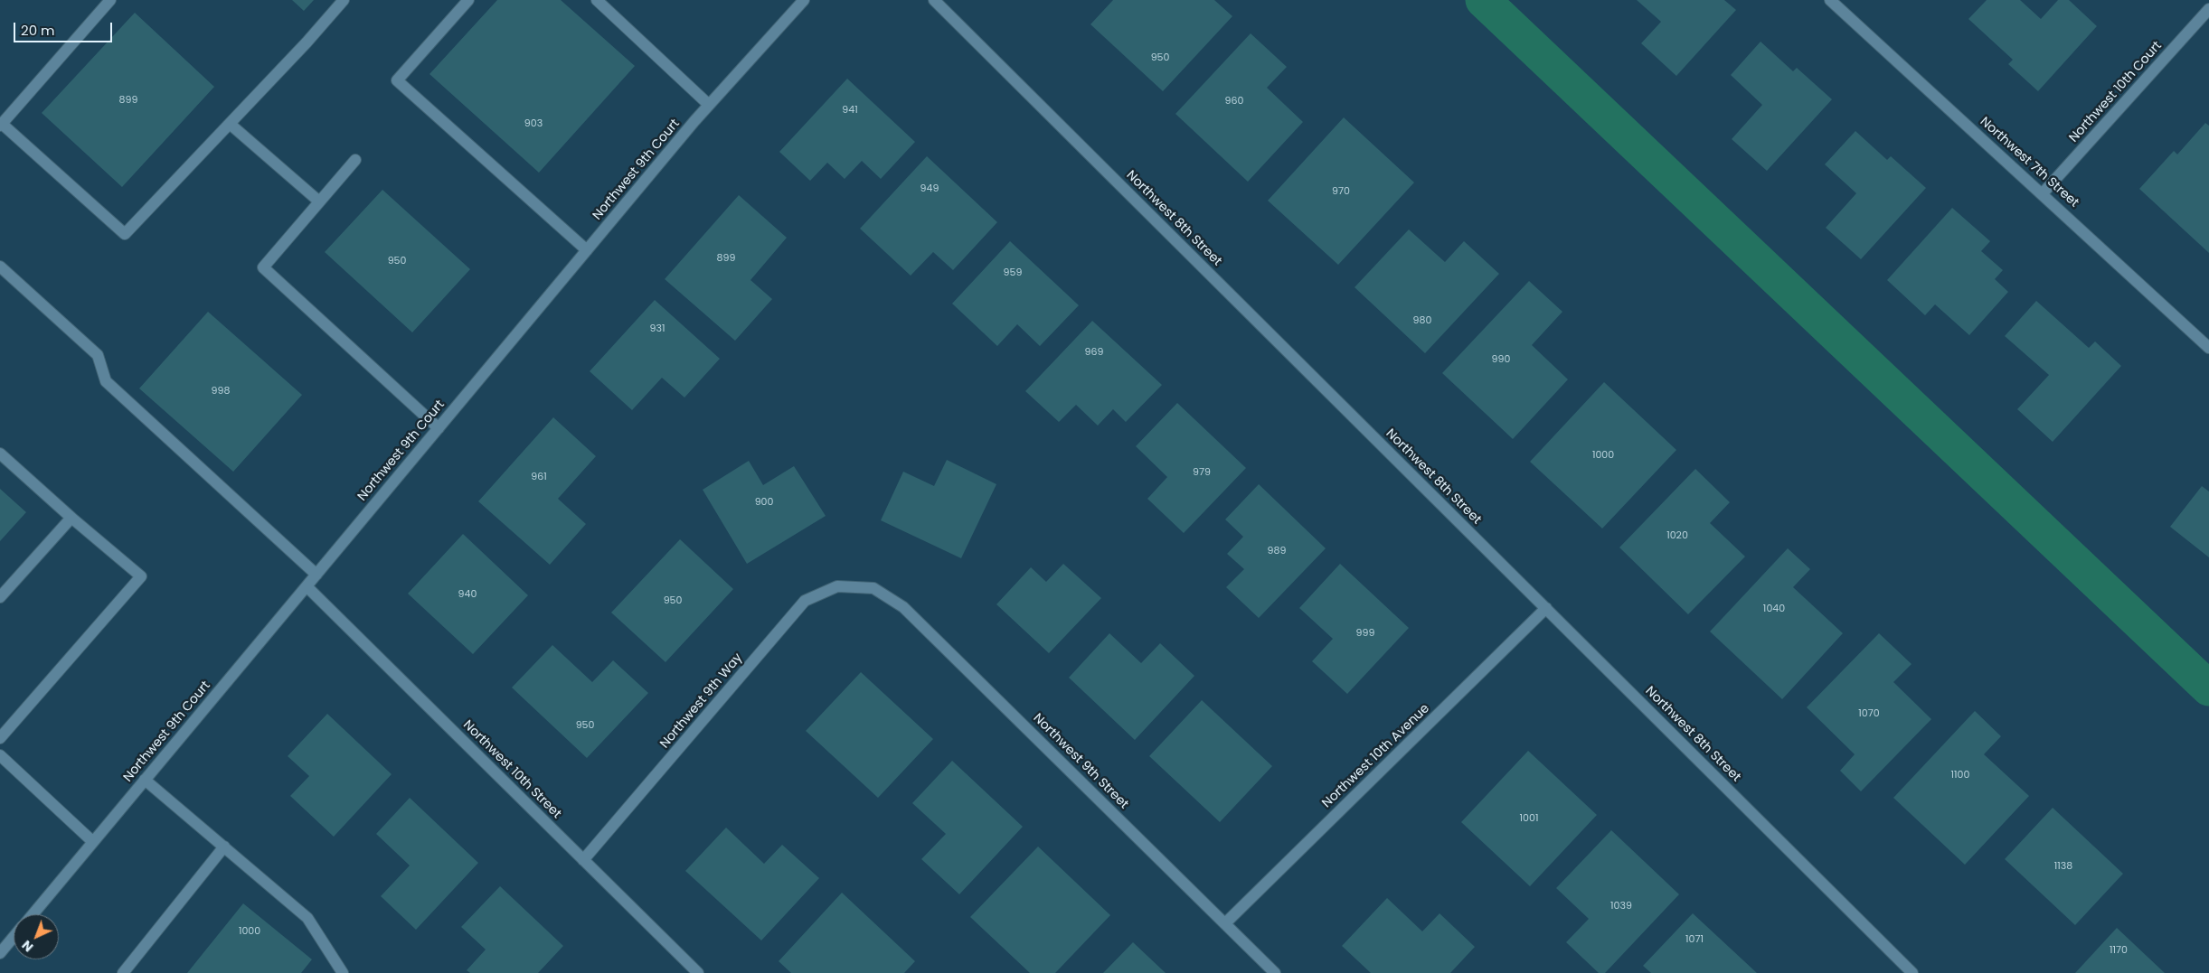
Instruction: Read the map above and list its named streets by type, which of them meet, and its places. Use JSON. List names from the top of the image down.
{
  "streets": {
    "street": [
      "Northwest 10th Court",
      "Northwest 7th Street",
      "Northwest 9th Court",
      "Northwest 8th Street",
      "Northwest 9th Way",
      "Northwest 10th Avenue",
      "Northwest 9th Street",
      "Northwest 10th Street"
    ]
  },
  "crossings": [
    ["Northwest 10th Court", "Northwest 7th Street"],
    ["Northwest 9th Court", "Northwest 10th Street"],
    ["Northwest 8th Street", "Northwest 10th Avenue"],
    ["Northwest 9th Way", "Northwest 9th Street"],
    ["Northwest 9th Way", "Northwest 10th Street"],
    ["Northwest 10th Avenue", "Northwest 9th Street"]
  ],
  "house_numbers": [
    "950",
    "899",
    "960",
    "941",
    "903",
    "949",
    "970",
    "899",
    "950",
    "959",
    "980",
    "931",
    "969",
    "990",
    "998",
    "1000",
    "979",
    "961",
    "900",
    "1020",
    "989",
    "940",
    "950",
    "1040",
    "999",
    "1070",
    "950",
    "1100",
    "1001",
    "1138",
    "1039",
    "1000",
    "1071",
    "1170"
  ],
  "scale_bar": "20 m",
  "north": "bottom left"
}
